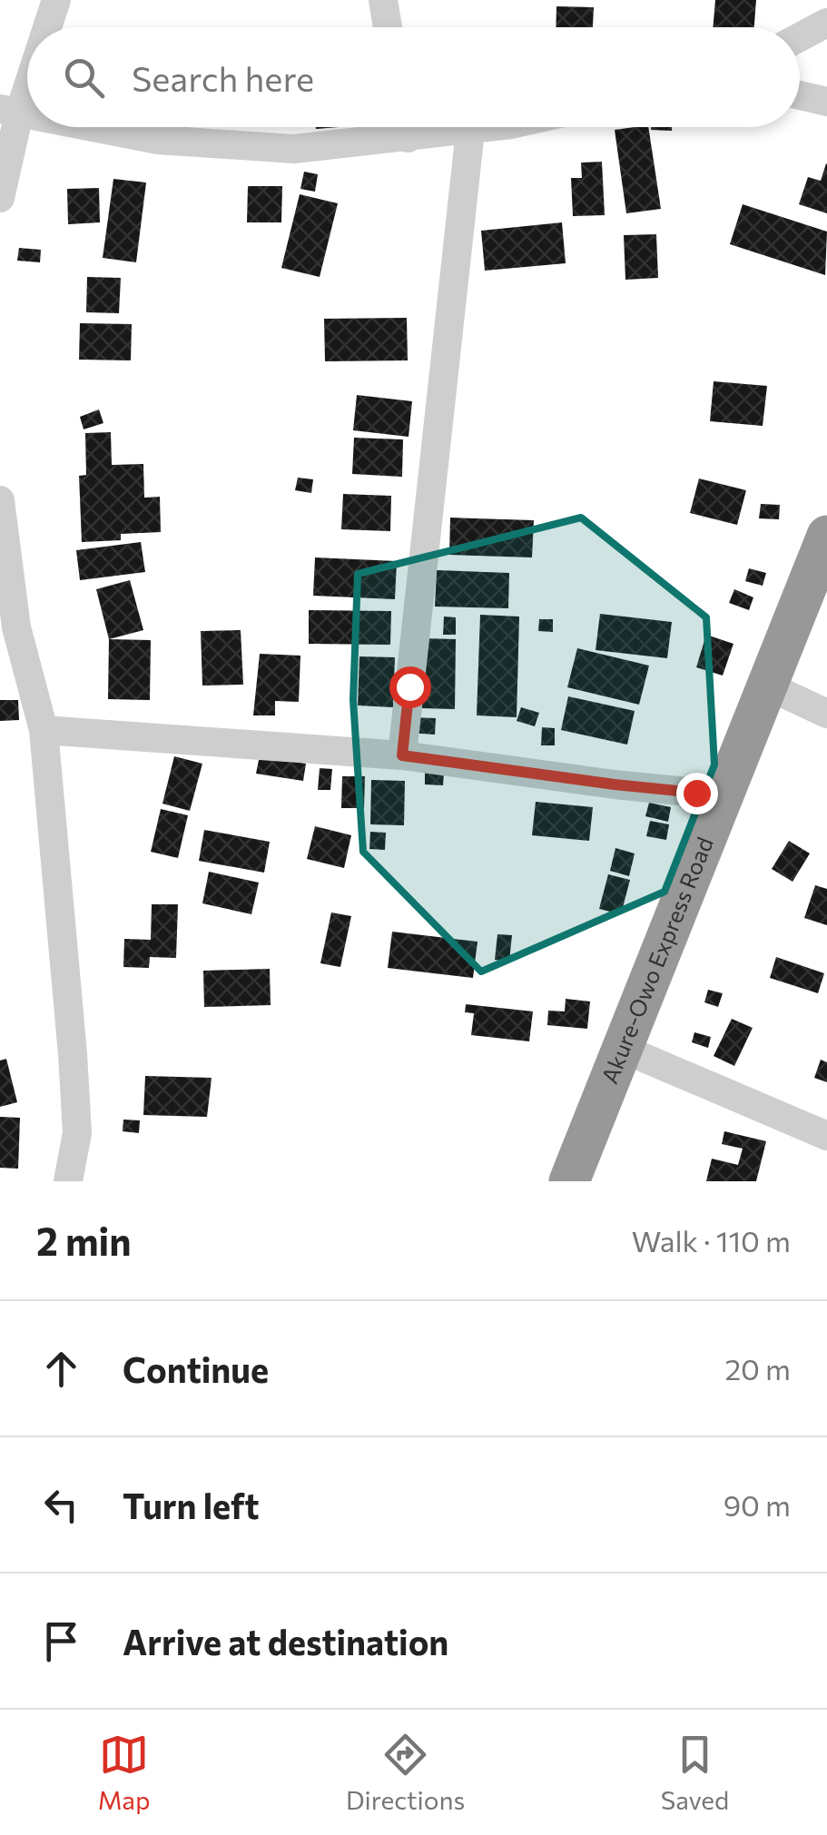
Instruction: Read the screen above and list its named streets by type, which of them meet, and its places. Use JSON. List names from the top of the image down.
{
  "streets": {
    "highway": ["Akure-Owo Express Road"]
  },
  "page": {
    "search": "Search here",
    "heading": ["2 min", "Walk · 110 m"],
    "list": [
      ["Continue", "20 m"],
      ["Turn left", "90 m"],
      "Arrive at destination"
    ],
    "nav": ["Map", "Directions", "Saved"]
  }
}
